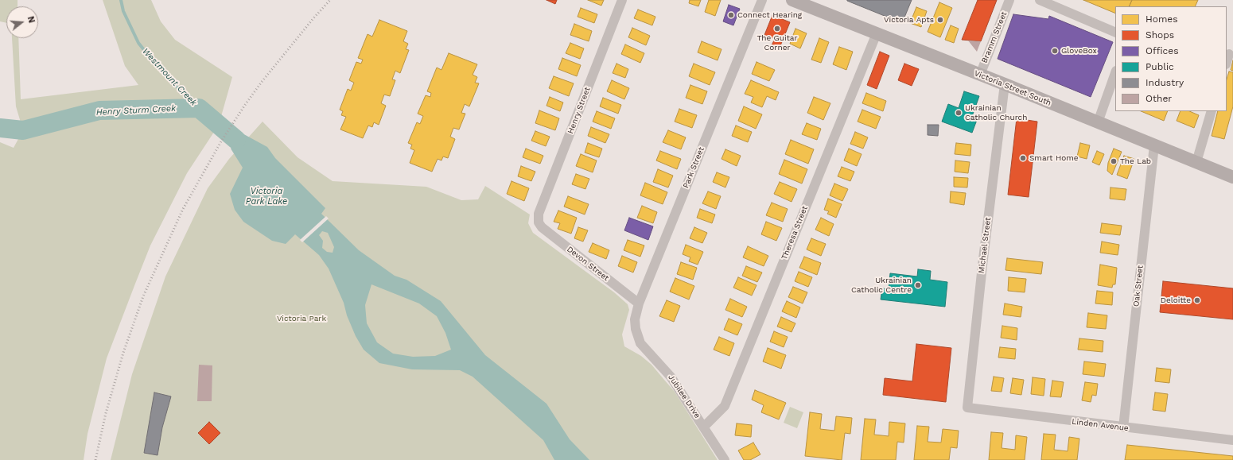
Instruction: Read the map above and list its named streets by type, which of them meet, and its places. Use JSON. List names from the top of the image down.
{
  "streets": {
    "main road": ["Victoria Street South"],
    "street": [
      "Bramm Street",
      "Henry Street",
      "Park Street",
      "Theresa Street",
      "Michael Street",
      "Devon Street",
      "Oak Street",
      "Jubilee Drive",
      "Linden Avenue"
    ]
  },
  "crossings": [
    ["Bramm Street", "Victoria Street South"],
    ["Victoria Street South", "Theresa Street"],
    ["Victoria Street South", "Michael Street"],
    ["Victoria Street South", "Oak Street"],
    ["Henry Street", "Devon Street"],
    ["Park Street", "Devon Street"],
    ["Park Street", "Jubilee Drive"],
    ["Theresa Street", "Jubilee Drive"],
    ["Michael Street", "Linden Avenue"],
    ["Oak Street", "Linden Avenue"]
  ],
  "water": ["Westmount Creek", "Henry Sturm Creek", "Victoria Park Lake"],
  "parks": ["Victoria Park"],
  "places": [
    "Connect Hearing",
    "Victoria Apts",
    "The Guitar Corner",
    "GloveBox",
    "Ukrainian Catholic Church",
    "Smart Home",
    "The Lab",
    "Ukrainian Catholic Centre",
    "Deloitte"
  ],
  "legend": [
    "Homes",
    "Shops",
    "Offices",
    "Public",
    "Industry",
    "Other"
  ],
  "north": "right"
}
